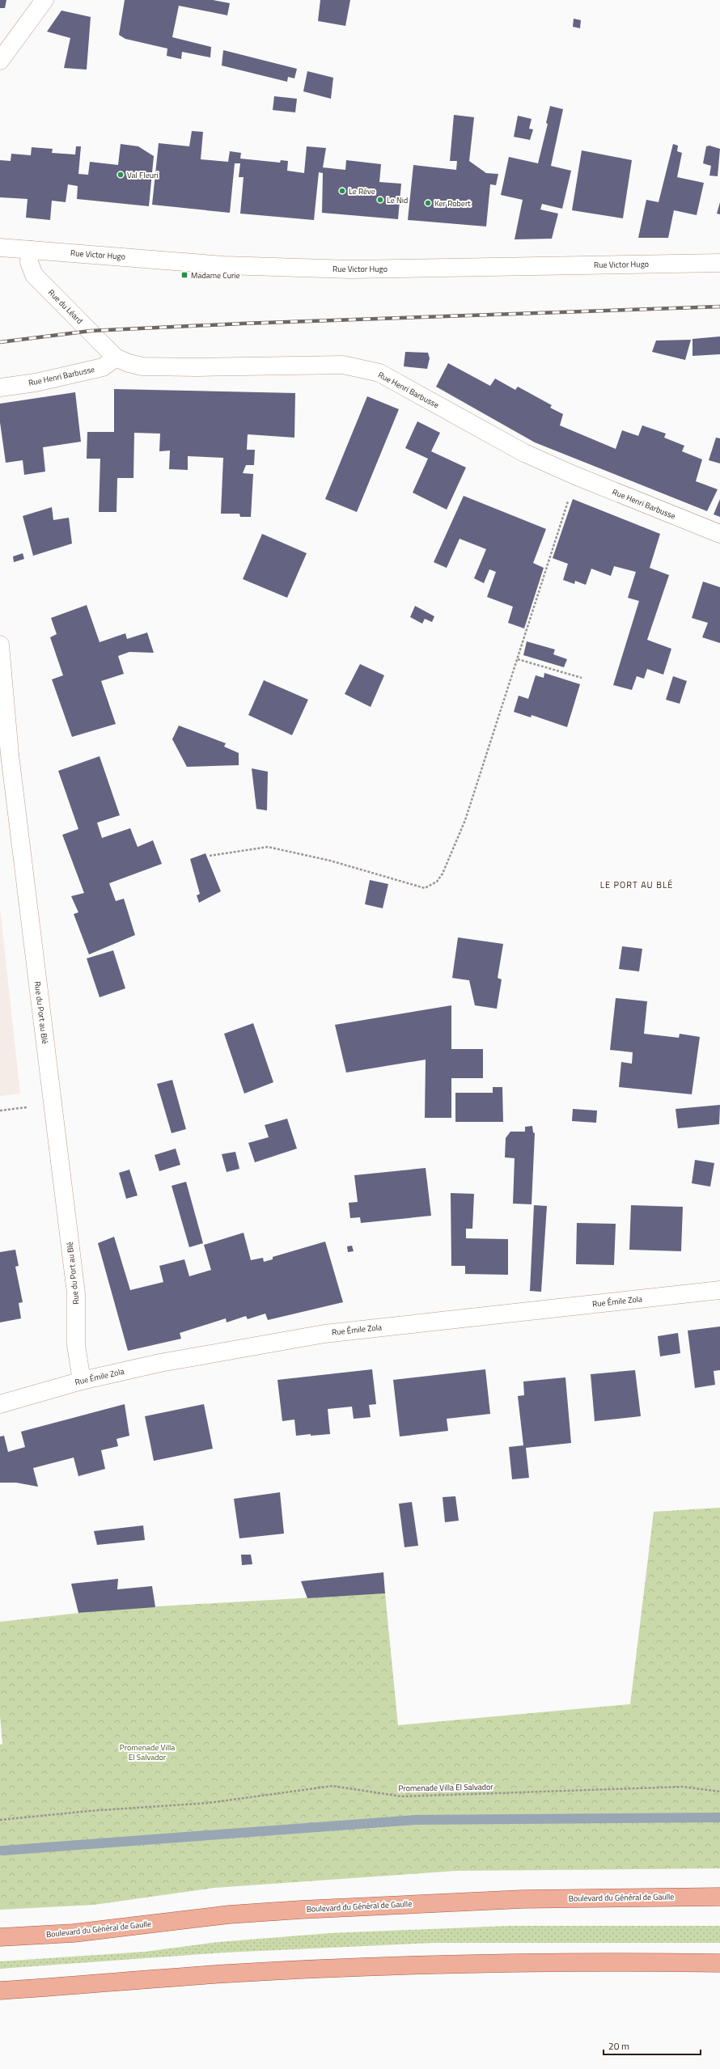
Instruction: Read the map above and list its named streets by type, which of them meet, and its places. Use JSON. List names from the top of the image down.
{
  "streets": {
    "main road": ["Boulevard du Général de Gaulle"],
    "street": [
      "Rue Victor Hugo",
      "Rue du Léard",
      "Rue Henri Barbusse",
      "Rue du Port au Blé",
      "Rue Émile Zola"
    ],
    "path": ["Promenade Villa El Salvador"]
  },
  "crossings": [
    ["Rue Victor Hugo", "Rue du Léard"],
    ["Rue du Léard", "Rue Henri Barbusse"],
    ["Rue du Port au Blé", "Rue Émile Zola"]
  ],
  "districts": ["LE PORT AU BLÉ"],
  "parks": ["Promenade Villa El Salvador"],
  "places": {
    "other": [
      "Val Fleuri",
      "Le Rêve",
      "Le Nid",
      "Ker Robert"
    ],
    "transit": ["Madame Curie"]
  },
  "scale_bar": "20 m"
}
